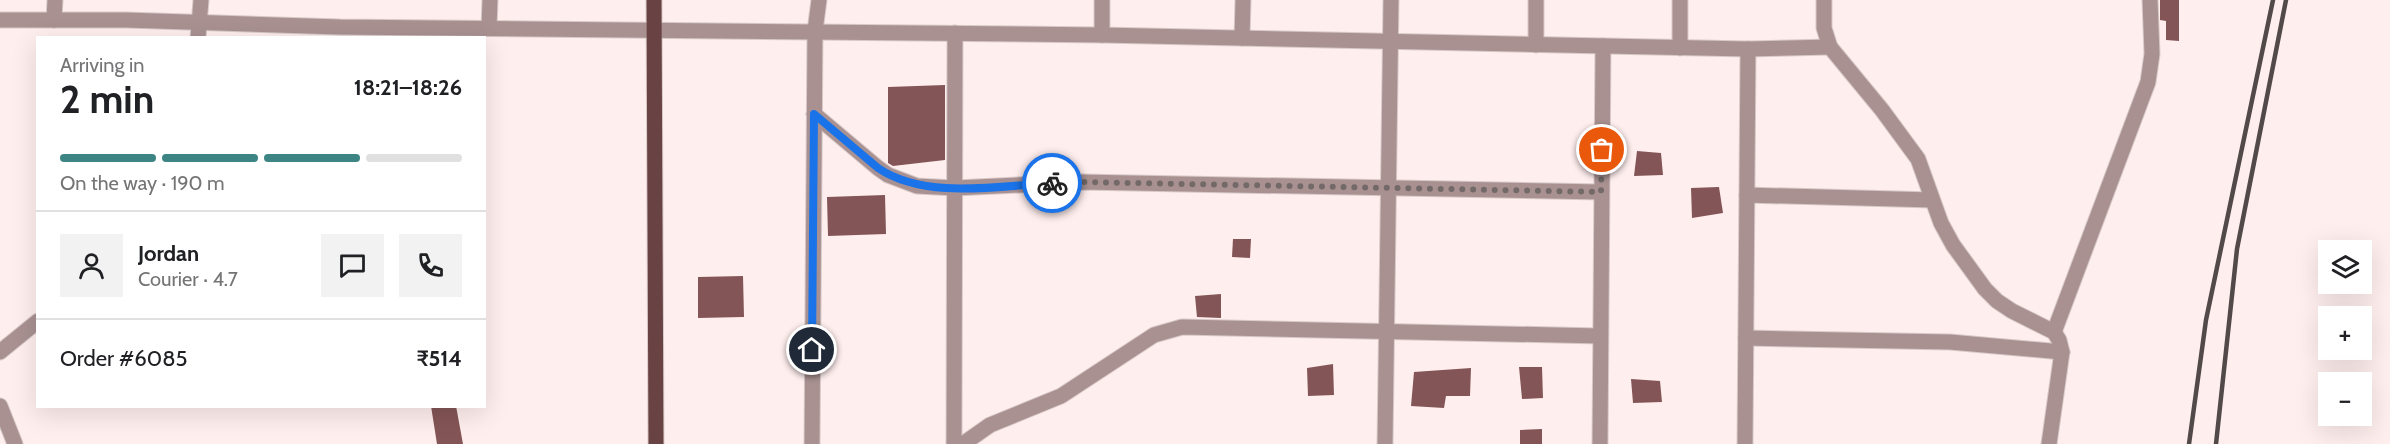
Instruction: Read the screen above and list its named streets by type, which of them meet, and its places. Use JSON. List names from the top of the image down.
{
  "page": {
    "heading": ["2 min", "Arriving in", "18:21–18:26"],
    "panel": [
      "Jordan",
      "Courier · 4.7",
      "Order #6085",
      "₹514"
    ],
    "bar": "On the way · 190 m",
    "map_buttons": ["+", "−"]
  }
}
